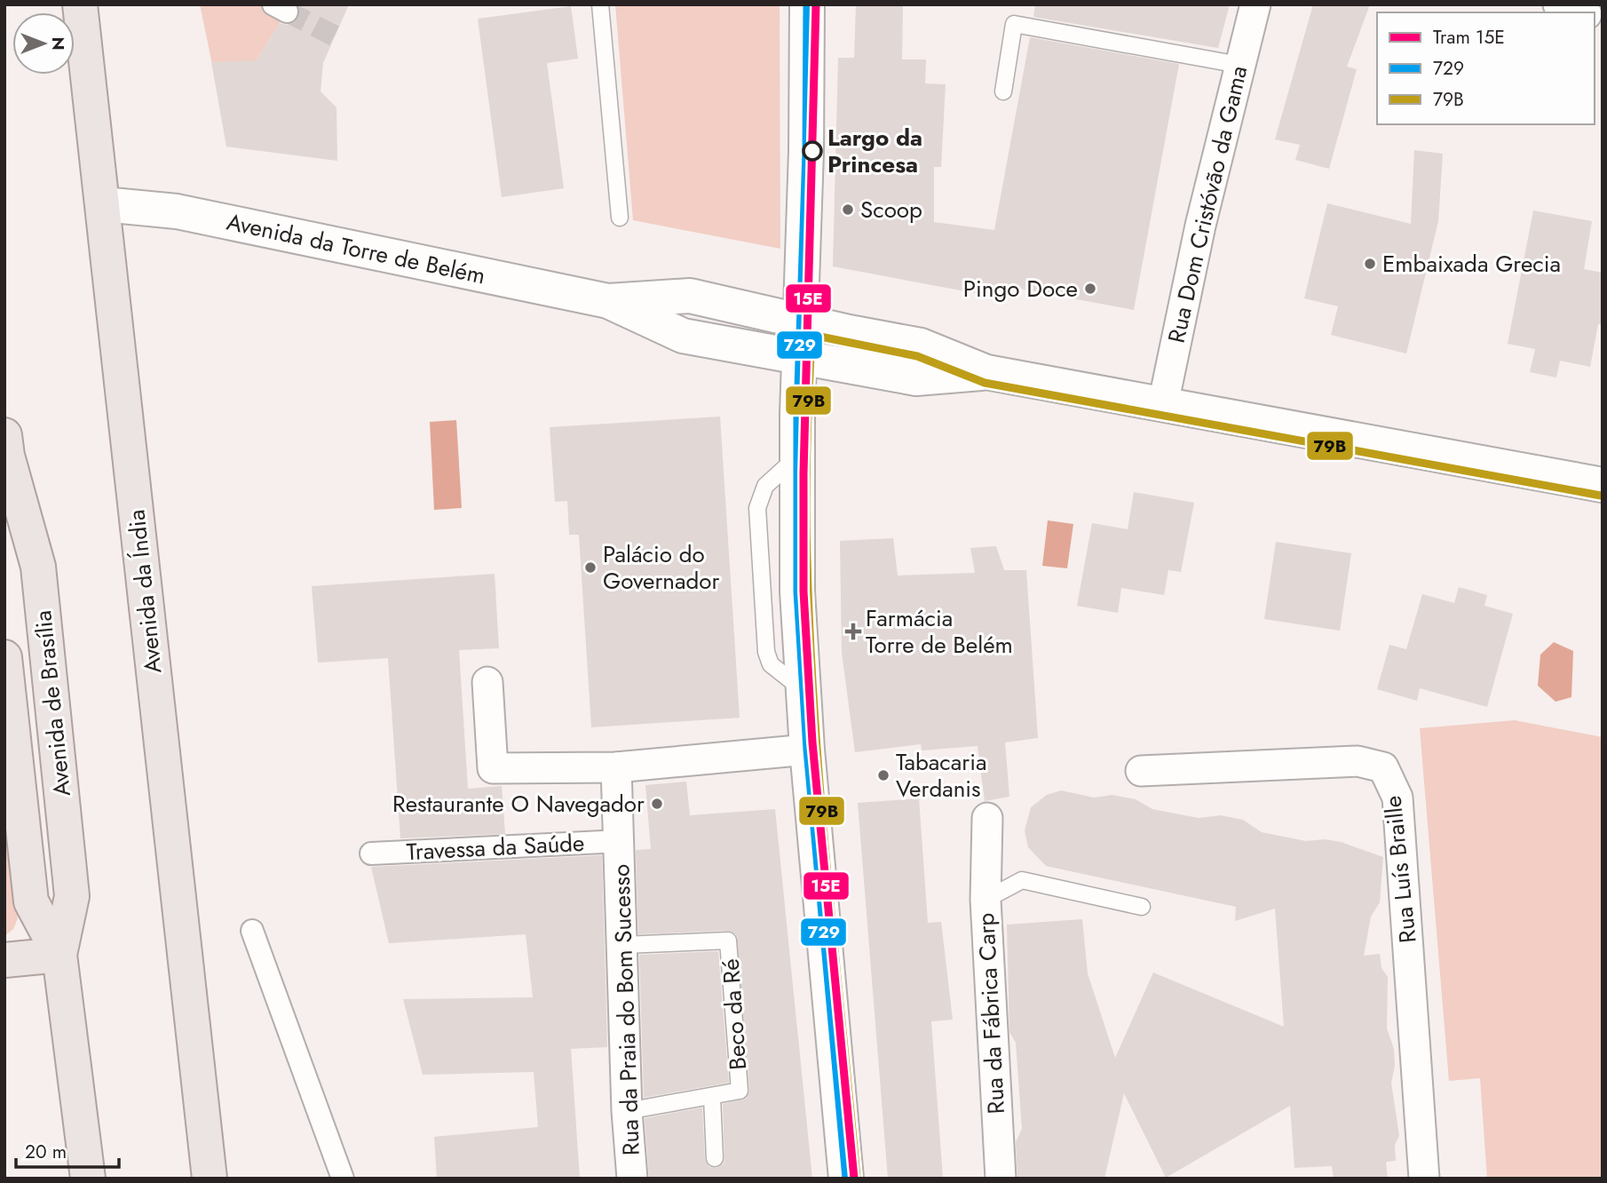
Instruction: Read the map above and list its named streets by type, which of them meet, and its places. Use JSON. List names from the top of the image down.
{
  "streets": {
    "main road": ["Avenida da Índia", "Avenida de Brasília"],
    "street": [
      "Rua Dom Cristóvão da Gama",
      "Avenida da Torre de Belém",
      "Travessa da Saúde",
      "Rua Luís Braille",
      "Rua da Praia do Bom Sucesso",
      "Rua da Fábrica Carp"
    ],
    "lane": ["Beco da Ré"]
  },
  "crossings": [
    ["Rua Dom Cristóvão da Gama", "Avenida da Torre de Belém"],
    ["Avenida da Torre de Belém", "Avenida da Índia"],
    ["Travessa da Saúde", "Rua da Praia do Bom Sucesso"],
    ["Rua da Praia do Bom Sucesso", "Beco da Ré"]
  ],
  "places": {
    "other": [
      "Largo da Princesa",
      "Scoop",
      "Embaixada Grecia",
      "Pingo Doce",
      "Palácio do Governador",
      "Tabacaria Verdanis",
      "Restaurante O Navegador"
    ],
    "health": ["Farmácia Torre de Belém"]
  },
  "lines": ["tram line 15E", "transit line 729", "transit line 79B"],
  "legend": ["Tram 15E", "729", "79B"],
  "scale_bar": "20 m",
  "north": "right"
}
